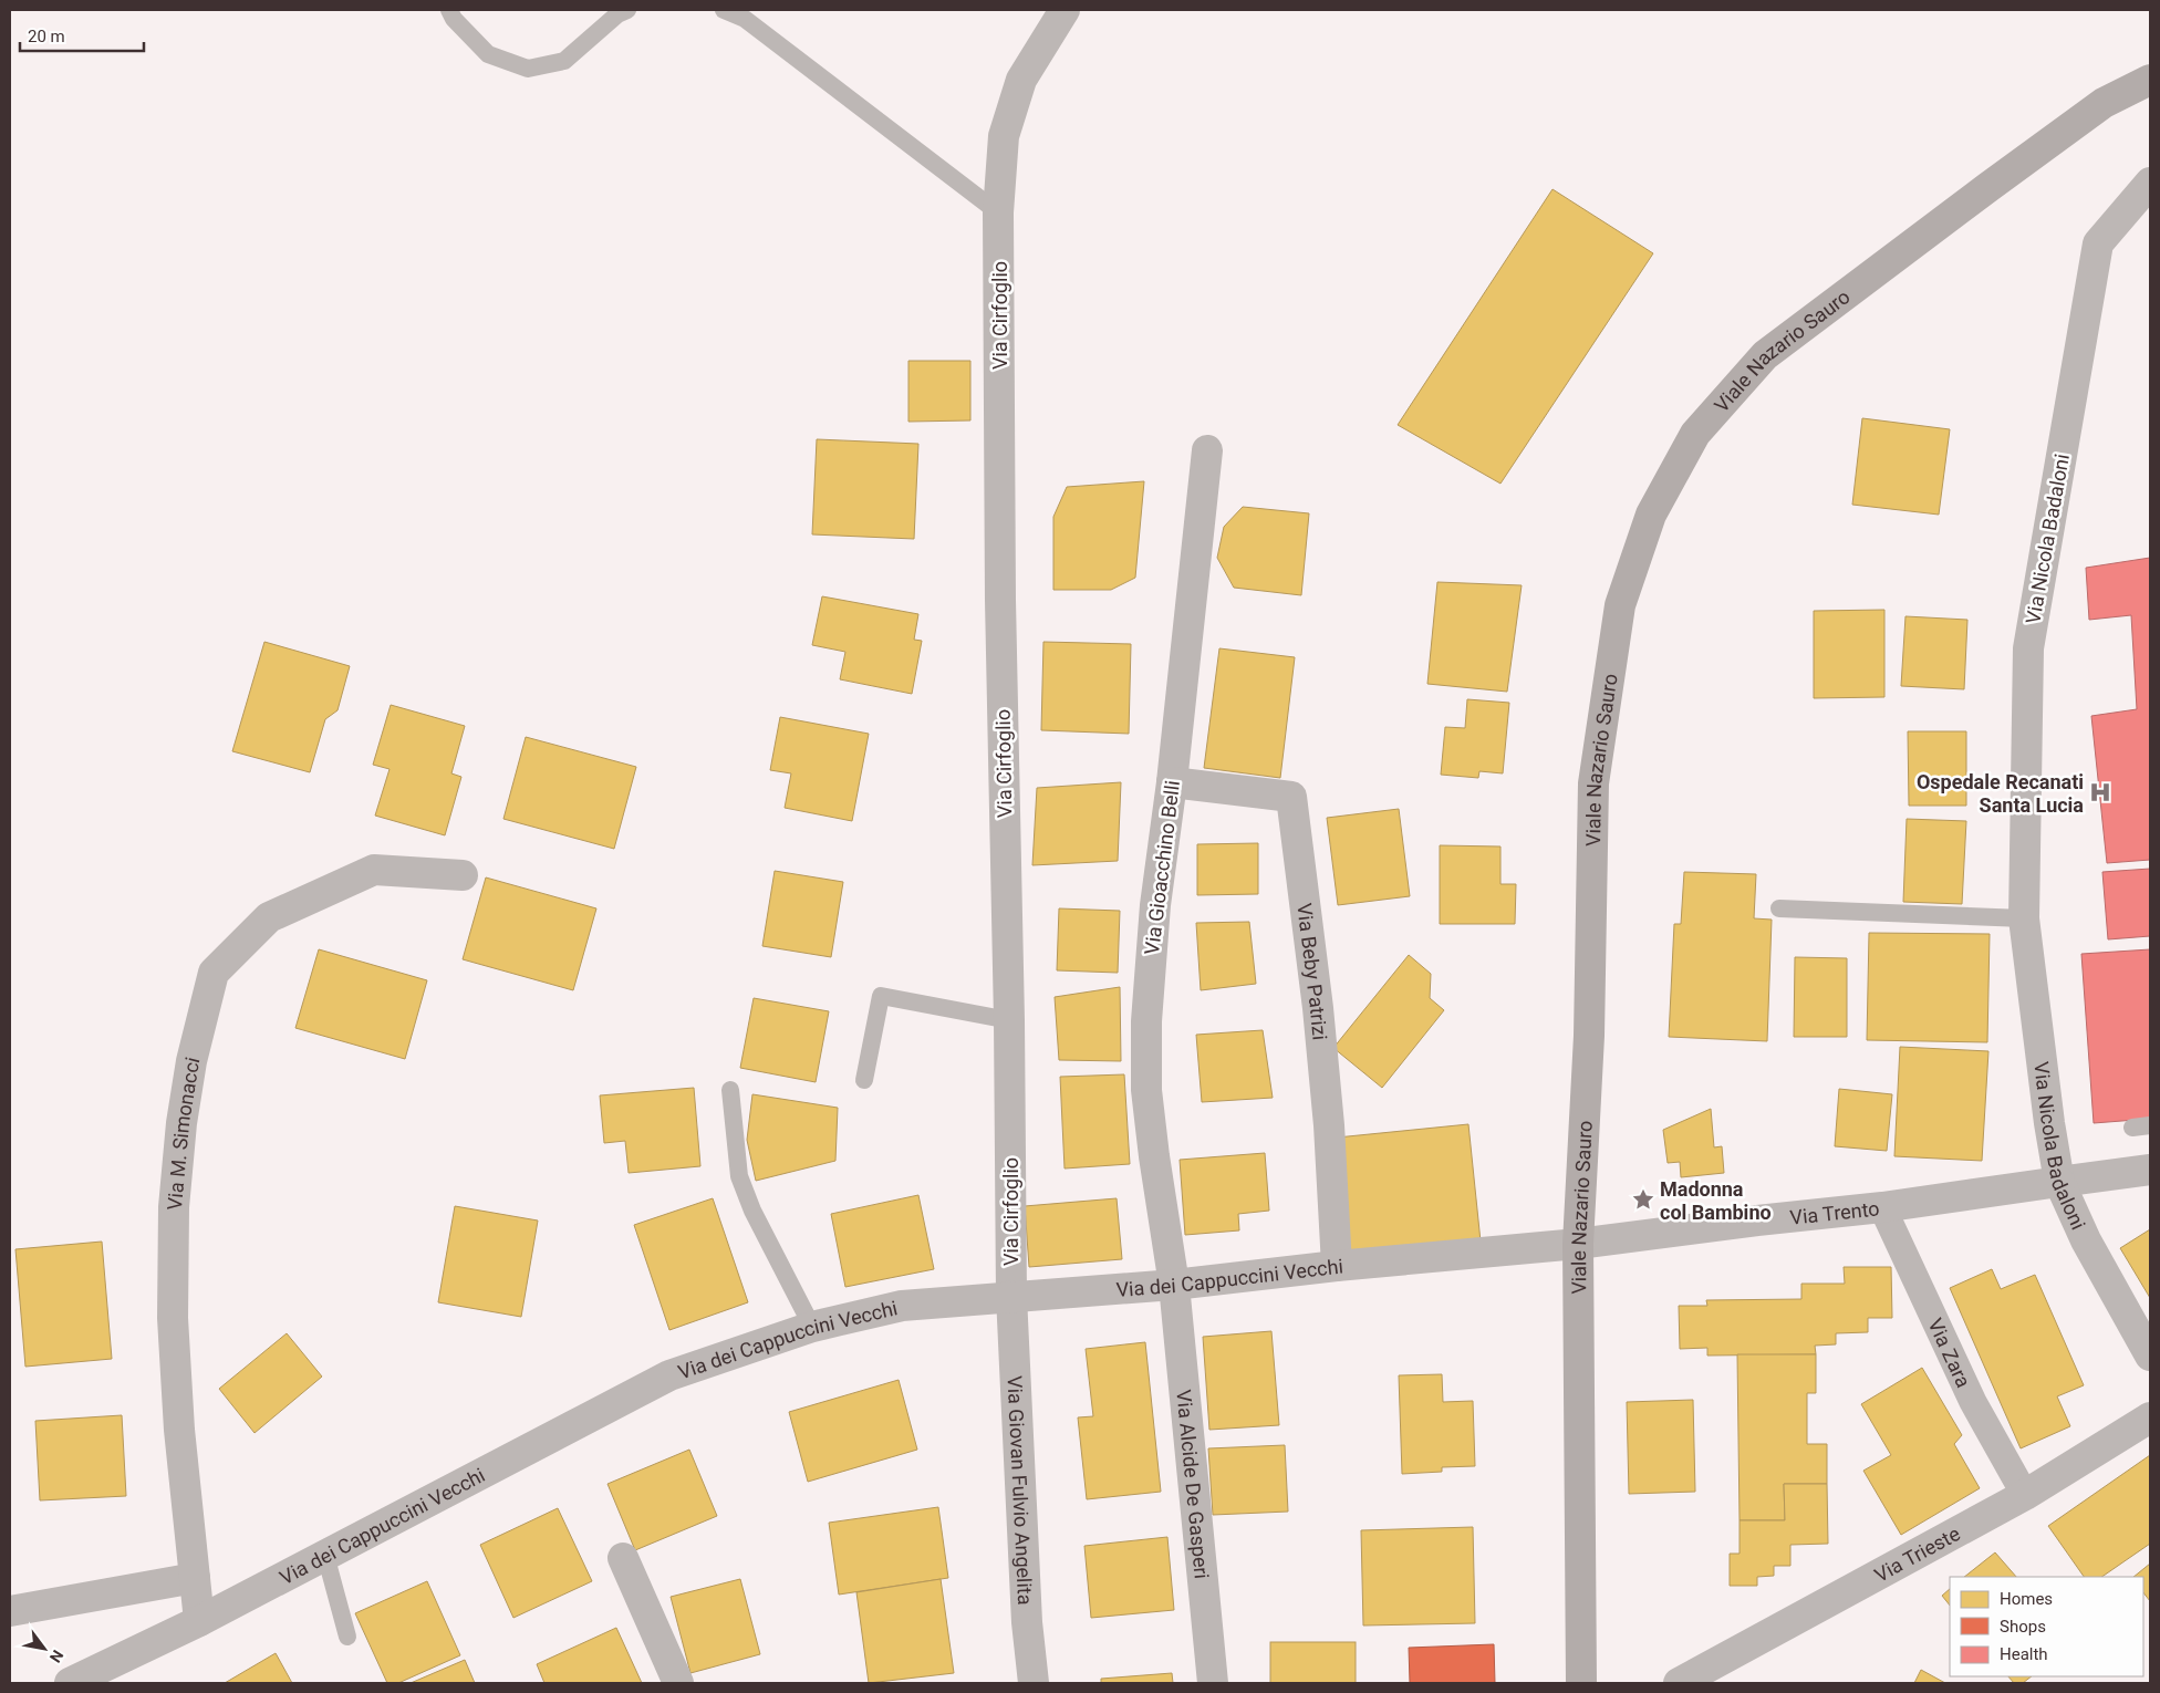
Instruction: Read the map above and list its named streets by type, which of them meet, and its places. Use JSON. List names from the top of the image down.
{
  "streets": {
    "main road": ["Viale Nazario Sauro"],
    "street": [
      "Via Cirfoglio",
      "Via Nicola Badaloni",
      "Via Gioacchino Belli",
      "Via Beby Patrizi",
      "Via M. Simonacci",
      "Via Trento",
      "Via dei Cappuccini Vecchi",
      "Via Zara",
      "Via Alcide De Gasperi",
      "Via Giovan Fulvio Angelita",
      "Via Trieste"
    ]
  },
  "crossings": [
    ["Via Cirfoglio", "Via dei Cappuccini Vecchi"],
    ["Via Cirfoglio", "Via Giovan Fulvio Angelita"],
    ["Viale Nazario Sauro", "Via Trento"],
    ["Viale Nazario Sauro", "Via dei Cappuccini Vecchi"],
    ["Via Nicola Badaloni", "Via Trento"],
    ["Via Gioacchino Belli", "Via Beby Patrizi"],
    ["Via Gioacchino Belli", "Via dei Cappuccini Vecchi"],
    ["Via Gioacchino Belli", "Via Alcide De Gasperi"],
    ["Via Beby Patrizi", "Via dei Cappuccini Vecchi"],
    ["Via M. Simonacci", "Via dei Cappuccini Vecchi"],
    ["Via Trento", "Via dei Cappuccini Vecchi"],
    ["Via Trento", "Via Zara"],
    ["Via dei Cappuccini Vecchi", "Via Alcide De Gasperi"],
    ["Via dei Cappuccini Vecchi", "Via Giovan Fulvio Angelita"],
    ["Via Zara", "Via Trieste"]
  ],
  "places": {
    "hospital": ["Ospedale Recanati Santa Lucia"],
    "place": ["Madonna col Bambino"]
  },
  "legend": ["Homes", "Shops", "Health"],
  "scale_bar": "20 m",
  "north": "bottom right"
}
